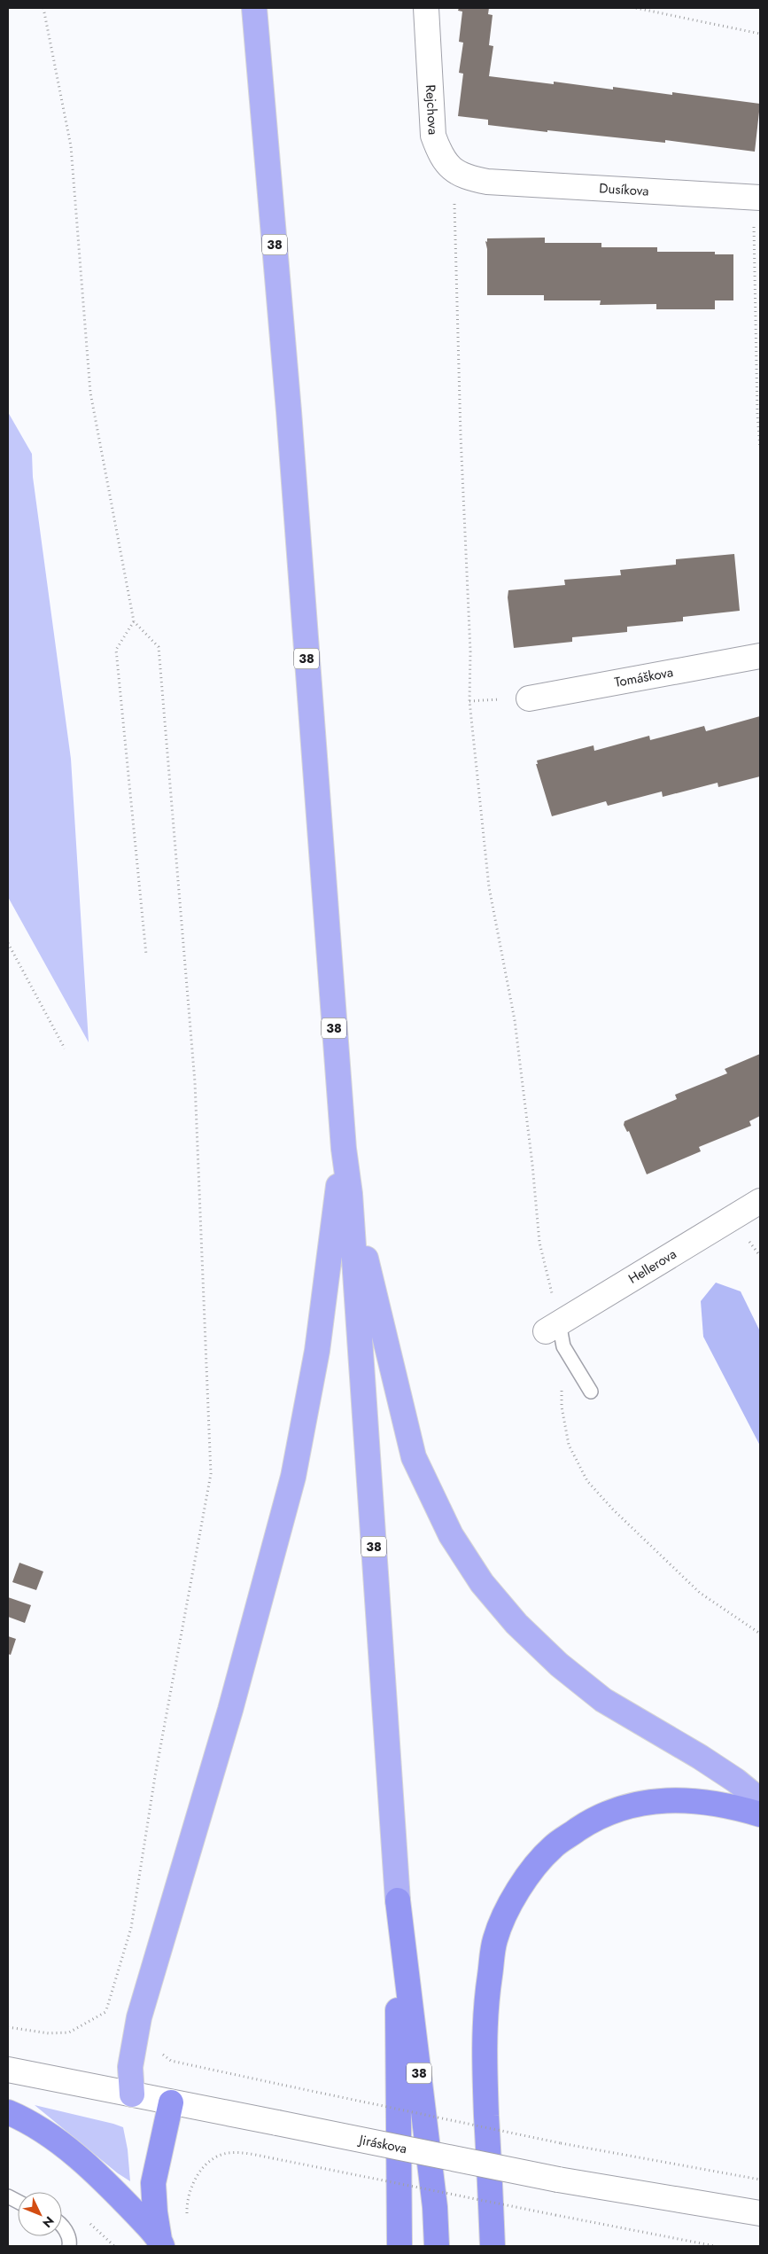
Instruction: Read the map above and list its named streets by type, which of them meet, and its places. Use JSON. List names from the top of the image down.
{
  "streets": {
    "highway": ["38"],
    "street": [
      "Rejchova",
      "Dusíkova",
      "Tomáškova",
      "Hellerova",
      "Jiráskova"
    ]
  },
  "crossings": [
    ["Rejchova", "Dusíkova"]
  ],
  "north": "bottom right"
}
